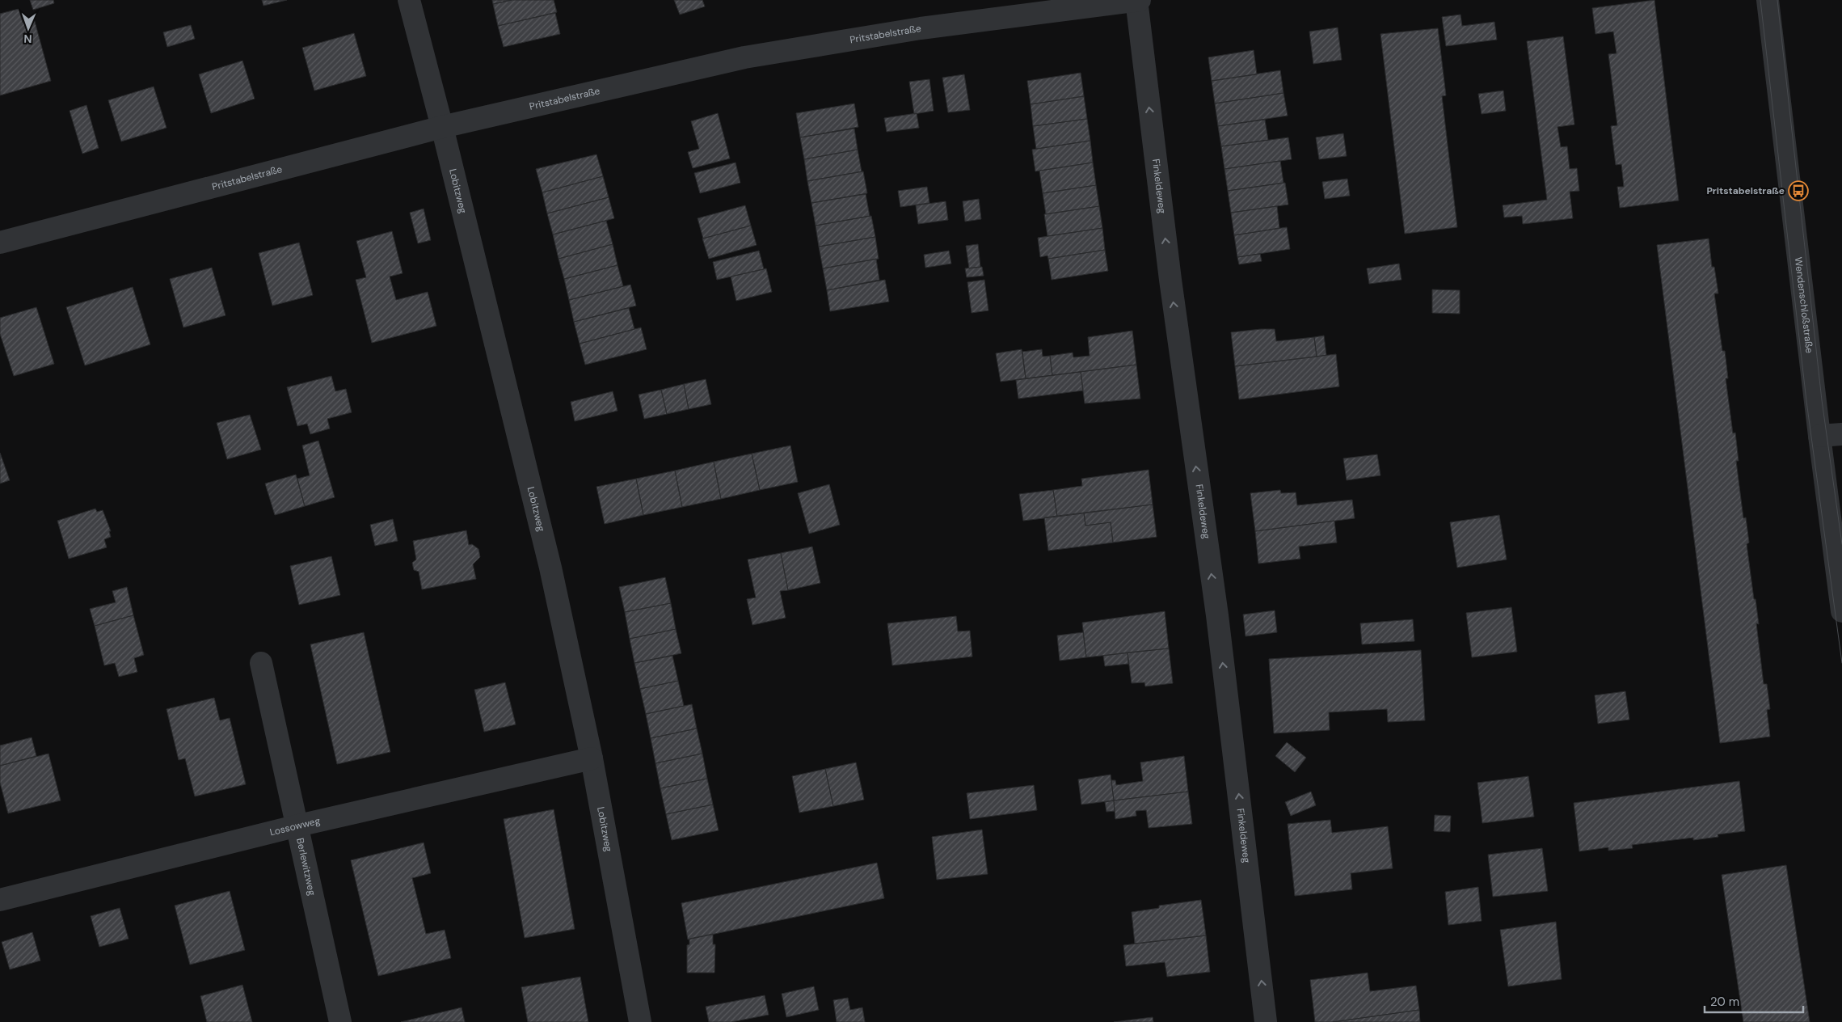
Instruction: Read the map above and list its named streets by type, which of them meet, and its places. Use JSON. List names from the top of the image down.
{
  "streets": {
    "street": [
      "Pritstabelstraße",
      "Finkeldeweg",
      "Lobitzweg",
      "Wendenschloßstraße",
      "Lossowweg",
      "Berlewitzweg"
    ]
  },
  "crossings": [
    ["Pritstabelstraße", "Finkeldeweg"],
    ["Pritstabelstraße", "Lobitzweg"],
    ["Lobitzweg", "Lossowweg"],
    ["Lossowweg", "Berlewitzweg"]
  ],
  "one_way": ["Finkeldeweg"],
  "places": {
    "bus stop": ["Pritstabelstraße"]
  },
  "scale_bar": "20 m",
  "north": "bottom"
}
